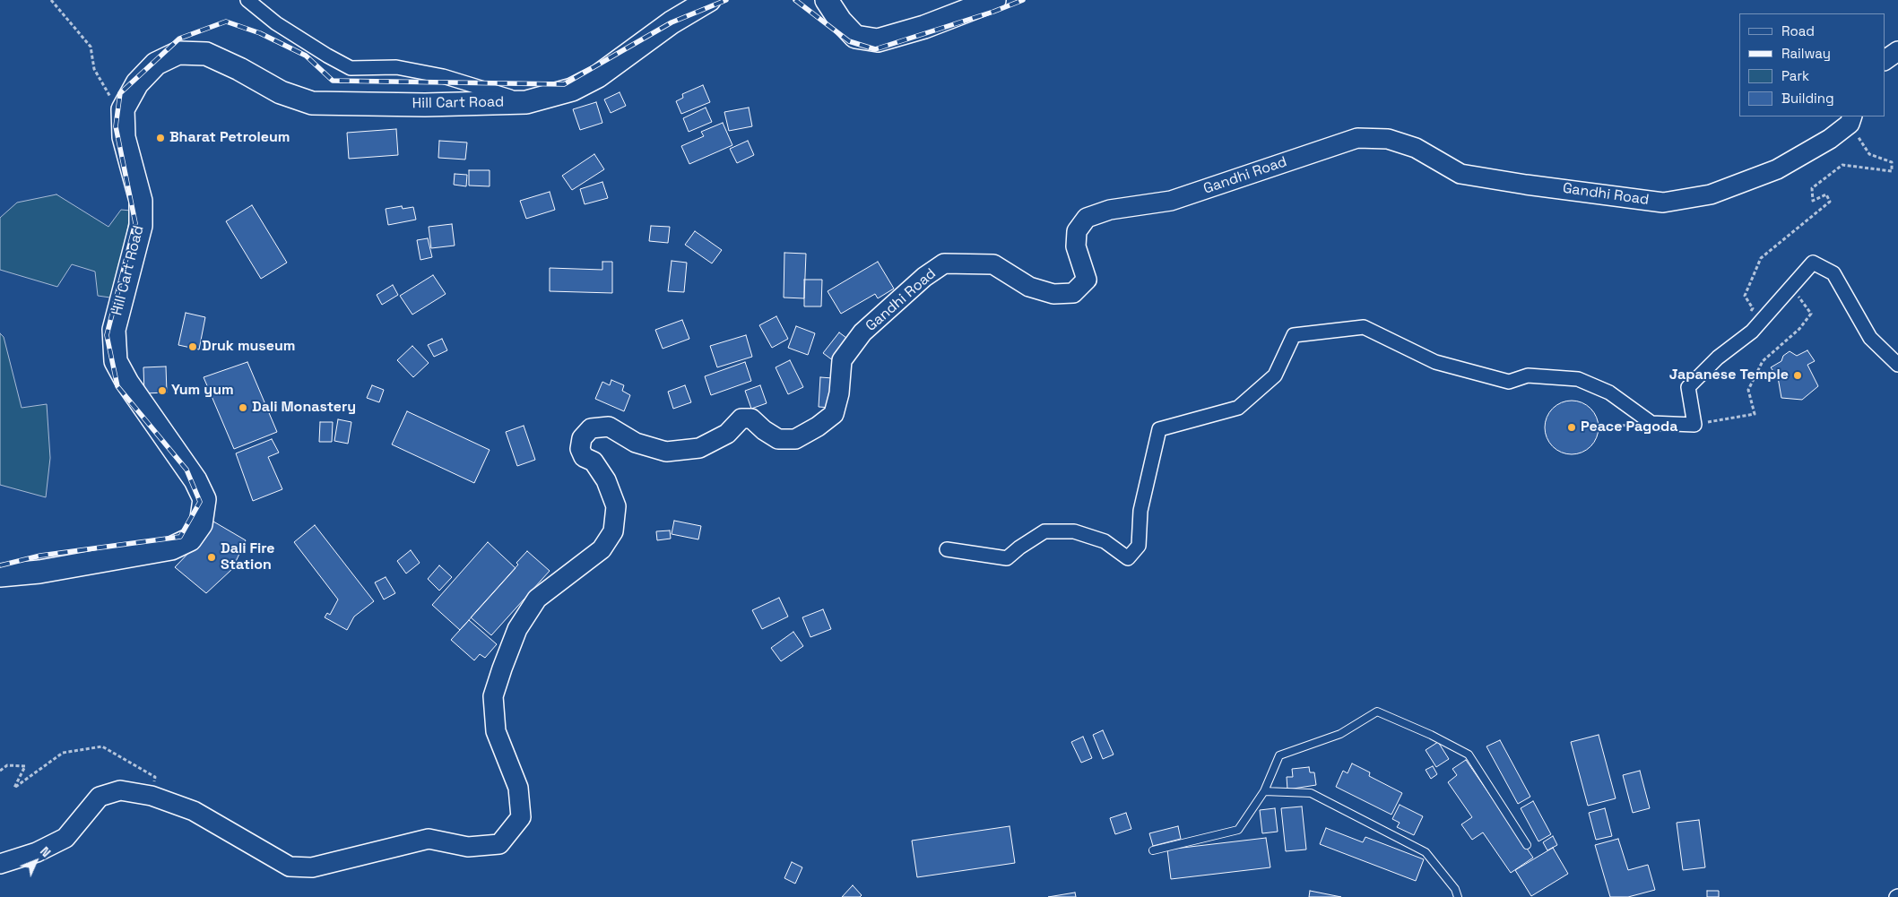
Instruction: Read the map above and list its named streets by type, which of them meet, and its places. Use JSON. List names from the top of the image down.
{
  "streets": {
    "highway": ["Hill Cart Road"],
    "main road": ["Gandhi Road"]
  },
  "places": [
    "Bharat Petroleum",
    "Druk museum",
    "Japanese Temple",
    "Yum yum",
    "Dali Monastery",
    "Peace Pagoda",
    "Dali Fire Station"
  ],
  "legend": [
    "Road",
    "Railway",
    "Park",
    "Building"
  ],
  "north": "top right"
}
